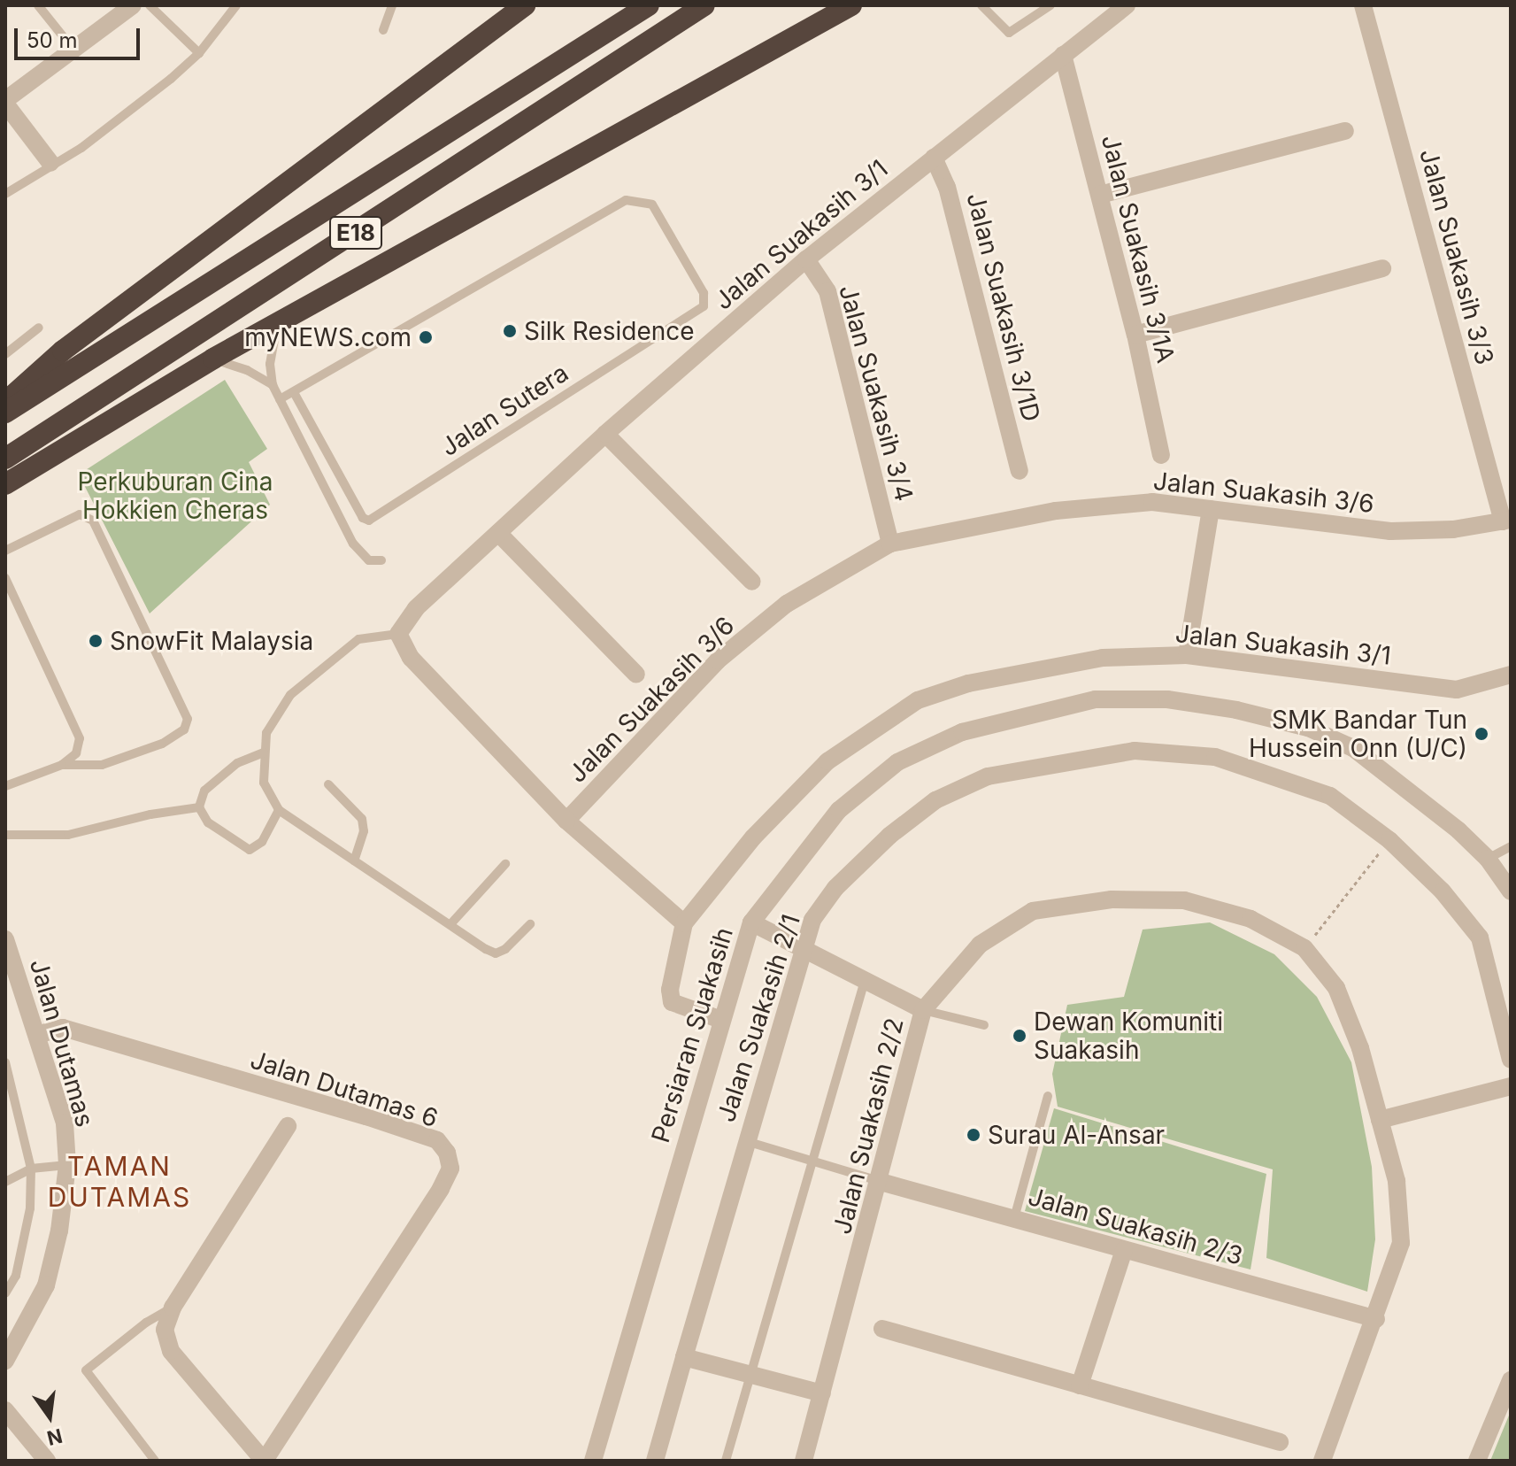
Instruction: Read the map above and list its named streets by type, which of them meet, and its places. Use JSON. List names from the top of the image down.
{
  "streets": {
    "highway": ["E18"],
    "street": [
      "Jalan Suakasih 3/1",
      "Jalan Suakasih 3/1A",
      "Jalan Suakasih 3/3",
      "Jalan Suakasih 3/1D",
      "Jalan Suakasih 3/4",
      "Jalan Suakasih 3/6",
      "Jalan Suakasih 2/1",
      "Persiaran Suakasih",
      "Jalan Dutamas",
      "Jalan Dutamas 6",
      "Jalan Suakasih 2/2",
      "Jalan Suakasih 2/3"
    ],
    "lane": ["Jalan Sutera"]
  },
  "crossings": [
    ["Jalan Suakasih 3/1", "Jalan Suakasih 3/1A"],
    ["Jalan Suakasih 3/1", "Jalan Suakasih 3/1D"],
    ["Jalan Suakasih 3/1", "Jalan Suakasih 3/4"],
    ["Jalan Suakasih 3/1", "Persiaran Suakasih"],
    ["Jalan Suakasih 3/3", "Jalan Suakasih 3/6"],
    ["Jalan Suakasih 3/4", "Jalan Suakasih 3/6"],
    ["Jalan Dutamas", "Jalan Dutamas 6"],
    ["Jalan Suakasih 2/2", "Jalan Suakasih 2/3"]
  ],
  "districts": ["TAMAN DUTAMAS"],
  "parks": ["Perkuburan Cina Hokkien Cheras"],
  "places": [
    "Silk Residence",
    "myNEWS.com",
    "SnowFit Malaysia",
    "SMK Bandar Tun Hussein Onn (U/C)",
    "Dewan Komuniti Suakasih",
    "Surau Al-Ansar"
  ],
  "scale_bar": "50 m",
  "north": "bottom"
}
